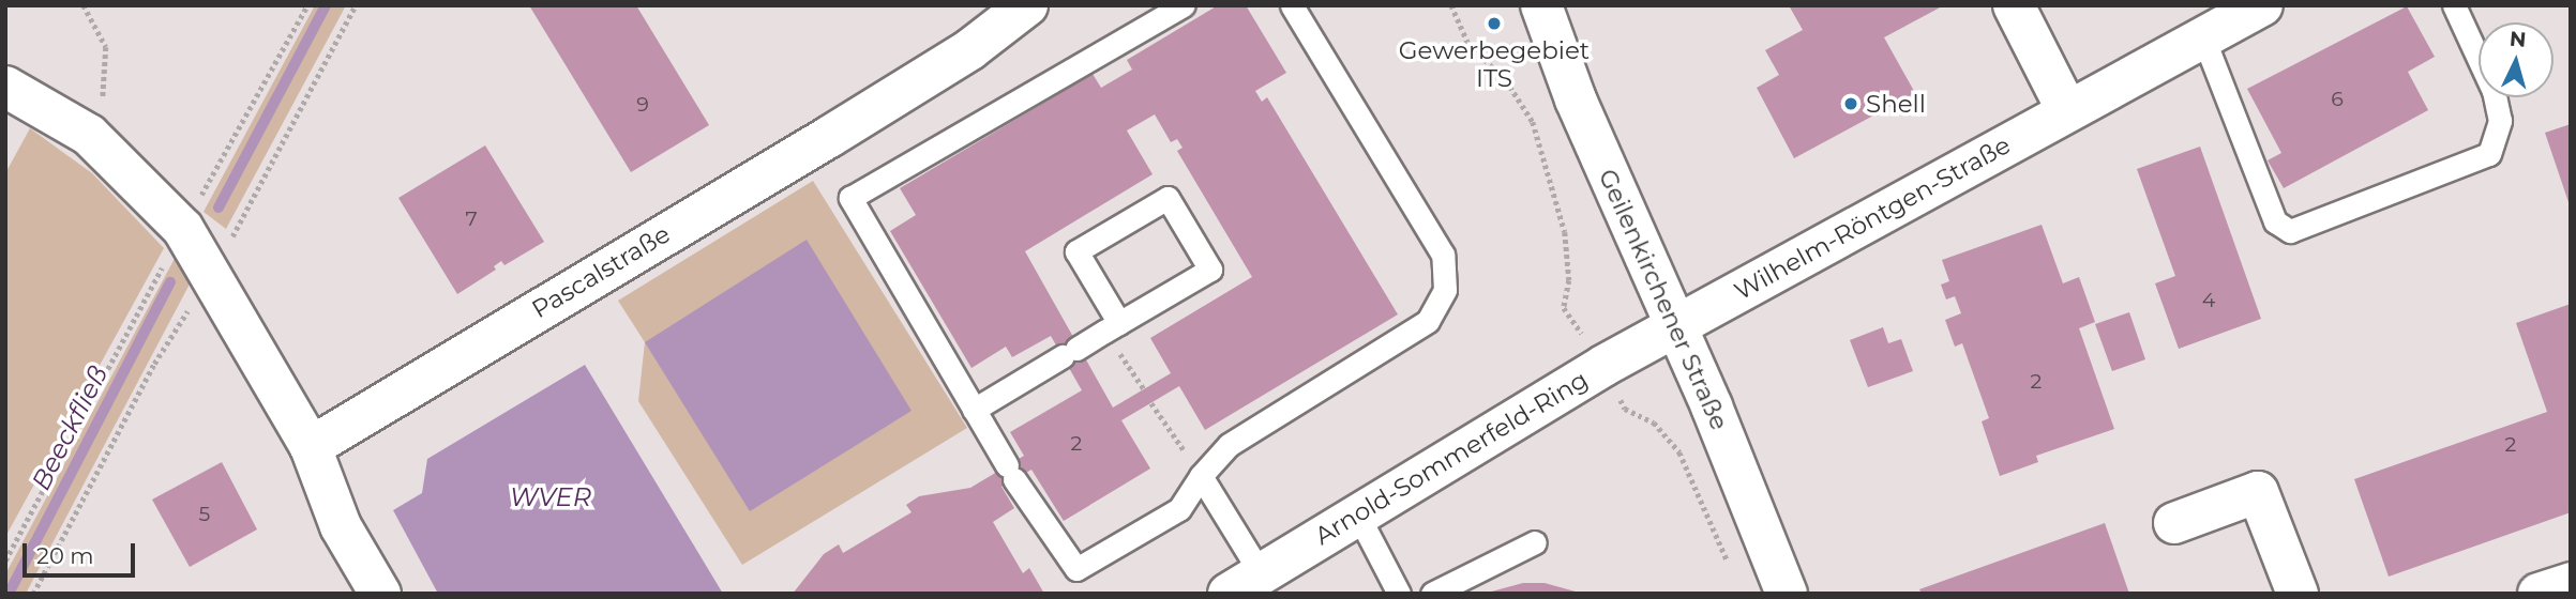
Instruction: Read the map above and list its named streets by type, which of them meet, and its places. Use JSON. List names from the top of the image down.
{
  "streets": {
    "street": [
      "Wilhelm-Röntgen-Straße",
      "Pascalstraße",
      "Geilenkirchener Straße",
      "Arnold-Sommerfeld-Ring"
    ]
  },
  "crossings": [
    ["Wilhelm-Röntgen-Straße", "Geilenkirchener Straße"],
    ["Wilhelm-Röntgen-Straße", "Arnold-Sommerfeld-Ring"],
    ["Geilenkirchener Straße", "Arnold-Sommerfeld-Ring"]
  ],
  "water": ["Beeckfließ", "WVER"],
  "places": ["Gewerbegebiet ITS", "Shell"],
  "house_numbers": [
    "6",
    "9",
    "7",
    "4",
    "2",
    "2",
    "2",
    "5"
  ],
  "scale_bar": "20 m",
  "north": "top"
}
